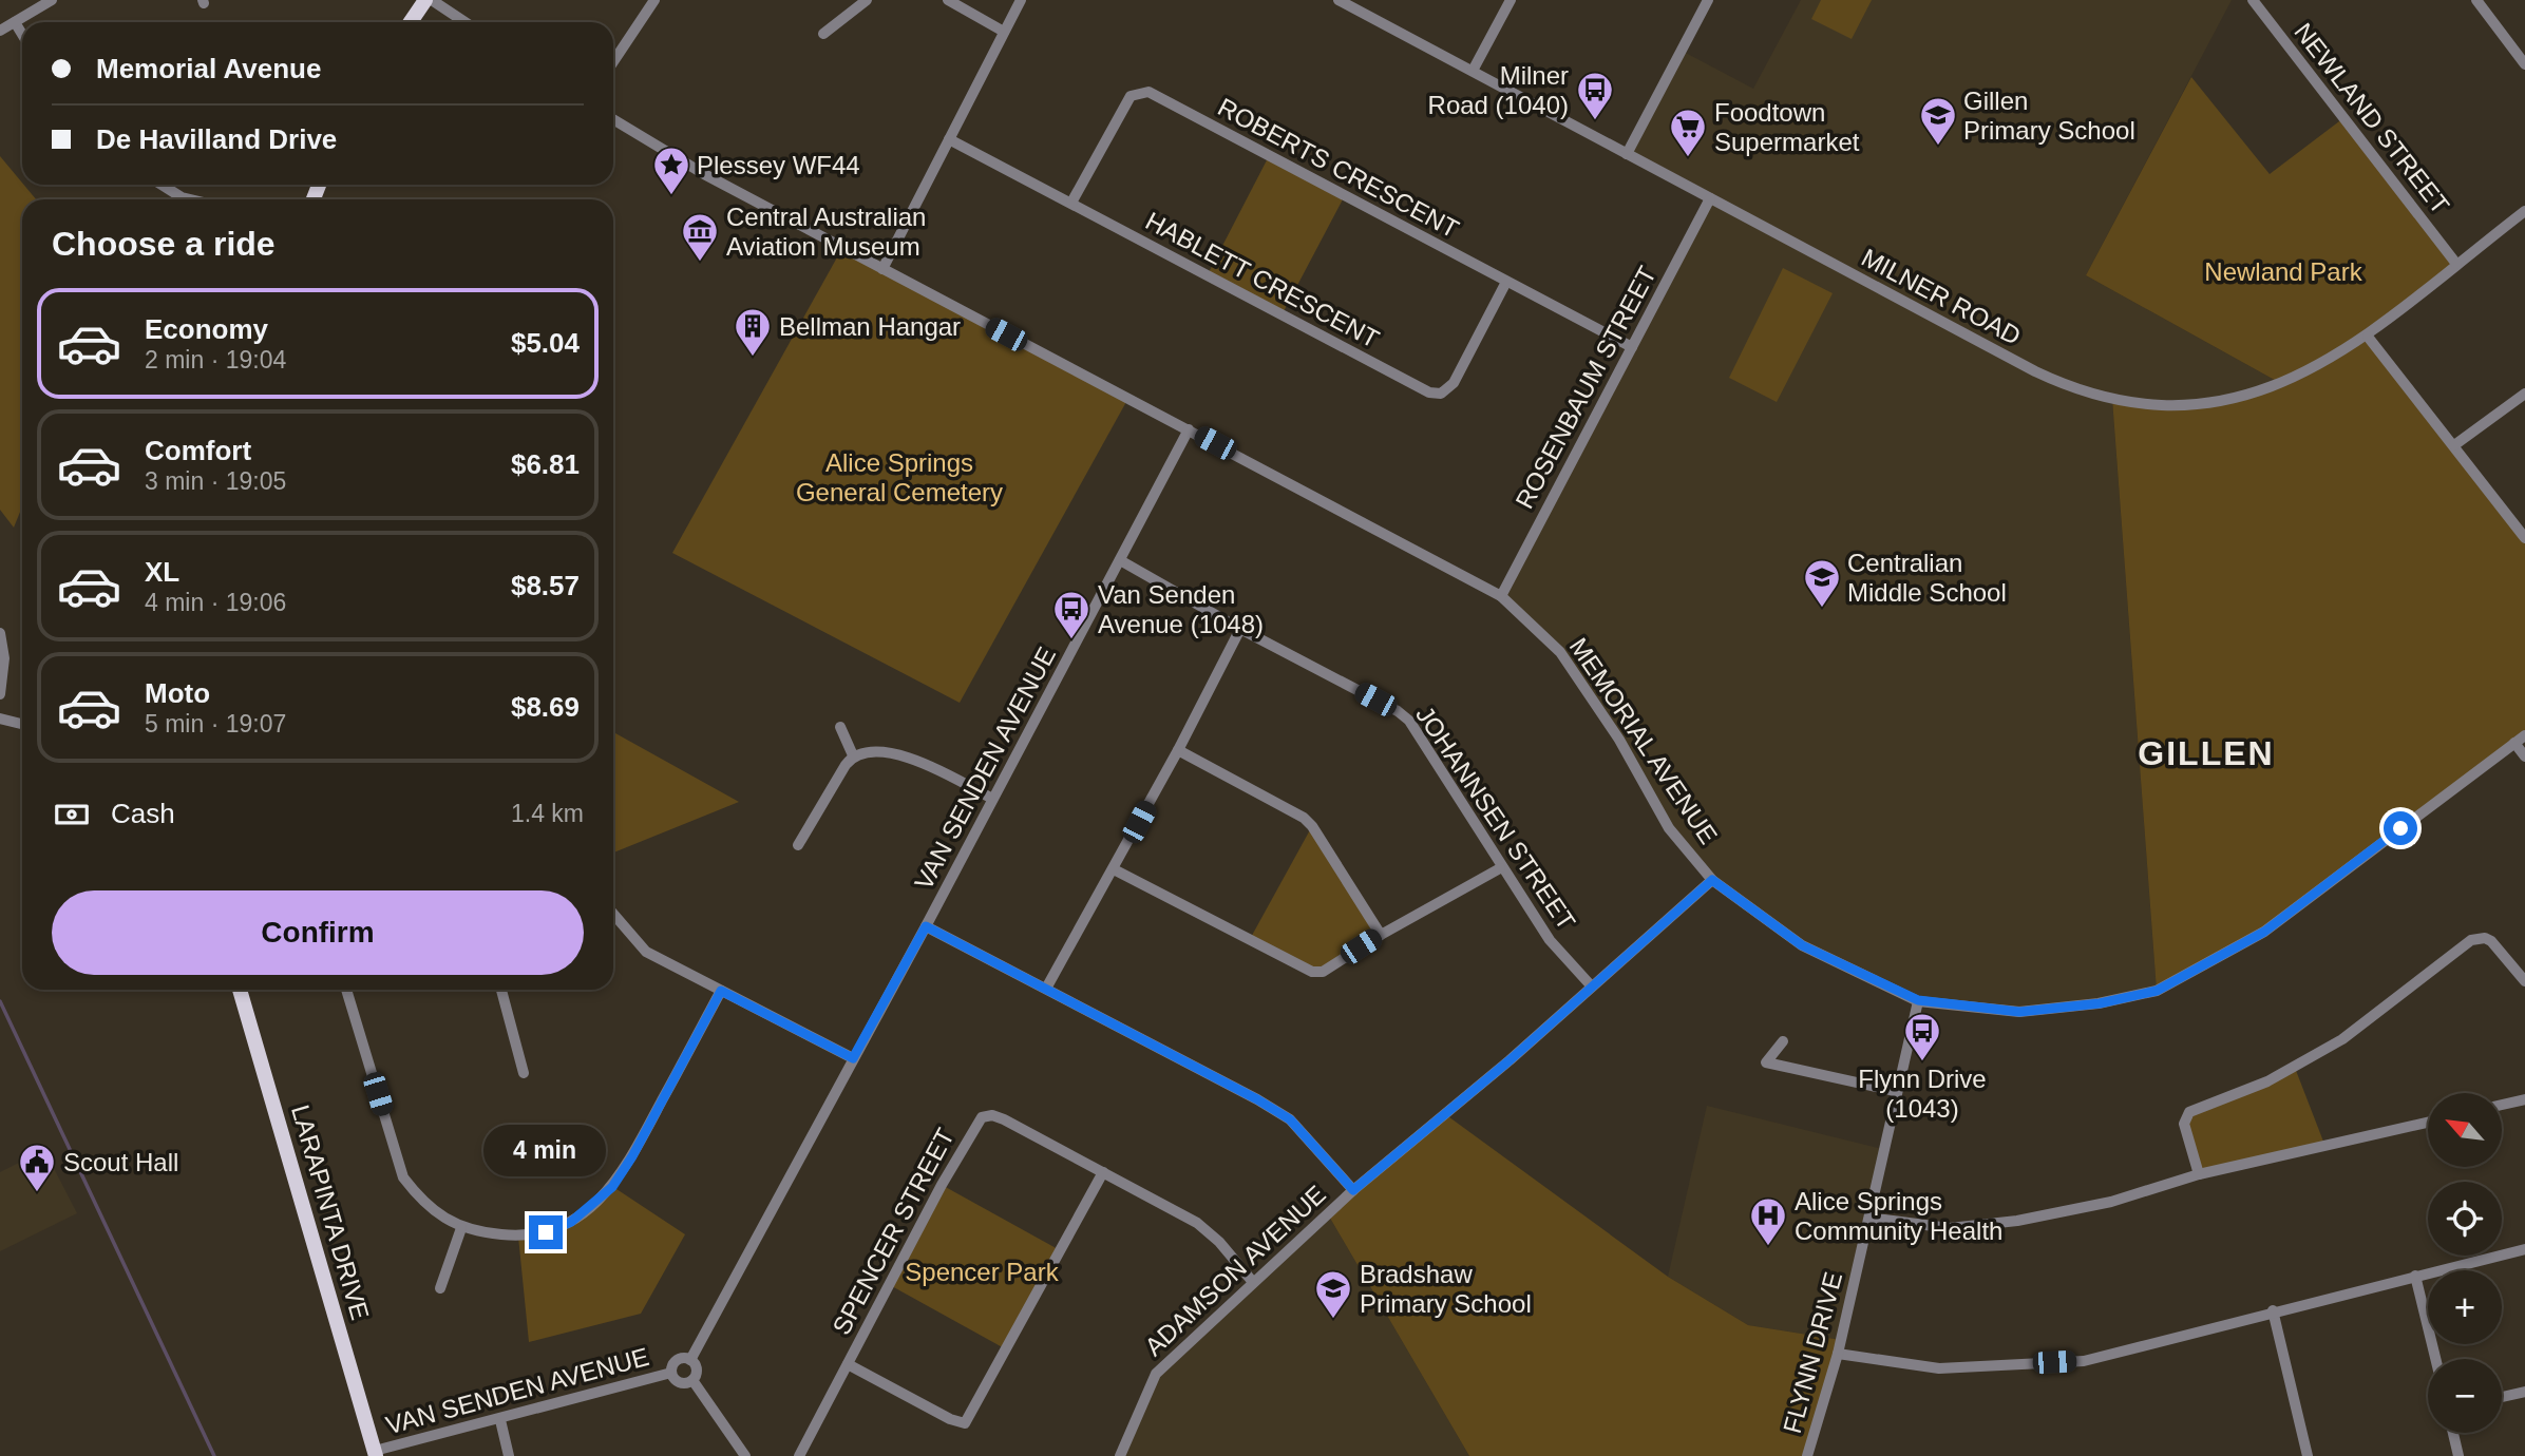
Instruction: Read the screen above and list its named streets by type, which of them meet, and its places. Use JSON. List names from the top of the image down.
{
  "streets": {
    "main road": ["LARAPINTA DRIVE"],
    "street": [
      "NEWLAND STREET",
      "ROBERTS CRESCENT",
      "HABLETT CRESCENT",
      "MILNER ROAD",
      "ROSENBAUM STREET",
      "MEMORIAL AVENUE",
      "VAN SENDEN AVENUE",
      "JOHANNSEN STREET",
      "SPENCER STREET",
      "ADAMSON AVENUE",
      "FLYNN DRIVE"
    ]
  },
  "crossings": [
    ["NEWLAND STREET", "MILNER ROAD"],
    ["ROBERTS CRESCENT", "HABLETT CRESCENT"],
    ["ROBERTS CRESCENT", "ROSENBAUM STREET"],
    ["MILNER ROAD", "ROSENBAUM STREET"],
    ["ROSENBAUM STREET", "MEMORIAL AVENUE"],
    ["MEMORIAL AVENUE", "VAN SENDEN AVENUE"],
    ["MEMORIAL AVENUE", "ADAMSON AVENUE"],
    ["MEMORIAL AVENUE", "FLYNN DRIVE"],
    ["VAN SENDEN AVENUE", "JOHANNSEN STREET"],
    ["VAN SENDEN AVENUE", "LARAPINTA DRIVE"],
    ["JOHANNSEN STREET", "ADAMSON AVENUE"],
    ["SPENCER STREET", "ADAMSON AVENUE"]
  ],
  "districts": ["GILLEN"],
  "parks": ["Newland Park", "Alice Springs General Cemetery", "Spencer Park"],
  "places": {
    "bus stop": ["Milner Road (1040)", "Van Senden Avenue (1048)", "Flynn Drive (1043)"],
    "school or university": ["Gillen Primary School", "Centralian Middle School", "Bradshaw Primary School"],
    "supermarket": ["Foodtown Supermarket"],
    "place": ["Plessey WF44"],
    "museum": ["Central Australian Aviation Museum"],
    "building": ["Bellman Hangar"],
    "public building": ["Scout Hall"],
    "hospital": ["Alice Springs Community Health"]
  },
  "north": "top left",
  "page": {
    "banner": ["Memorial Avenue", "De Havilland Drive"],
    "heading": "Choose a ride",
    "list": [
      {
        "name": "Economy",
        "note": "2 min · 19:04",
        "value": "$5.04"
      },
      {
        "name": "Comfort",
        "note": "3 min · 19:05",
        "value": "$6.81"
      },
      {
        "name": "XL",
        "note": "4 min · 19:06",
        "value": "$8.57"
      },
      {
        "name": "Moto",
        "note": "5 min · 19:07",
        "value": "$8.69"
      }
    ],
    "pay": ["Cash", "1.4 km"],
    "buttons": "Confirm",
    "map_buttons": ["+", "−"],
    "bubble": "4 min"
  }
}
